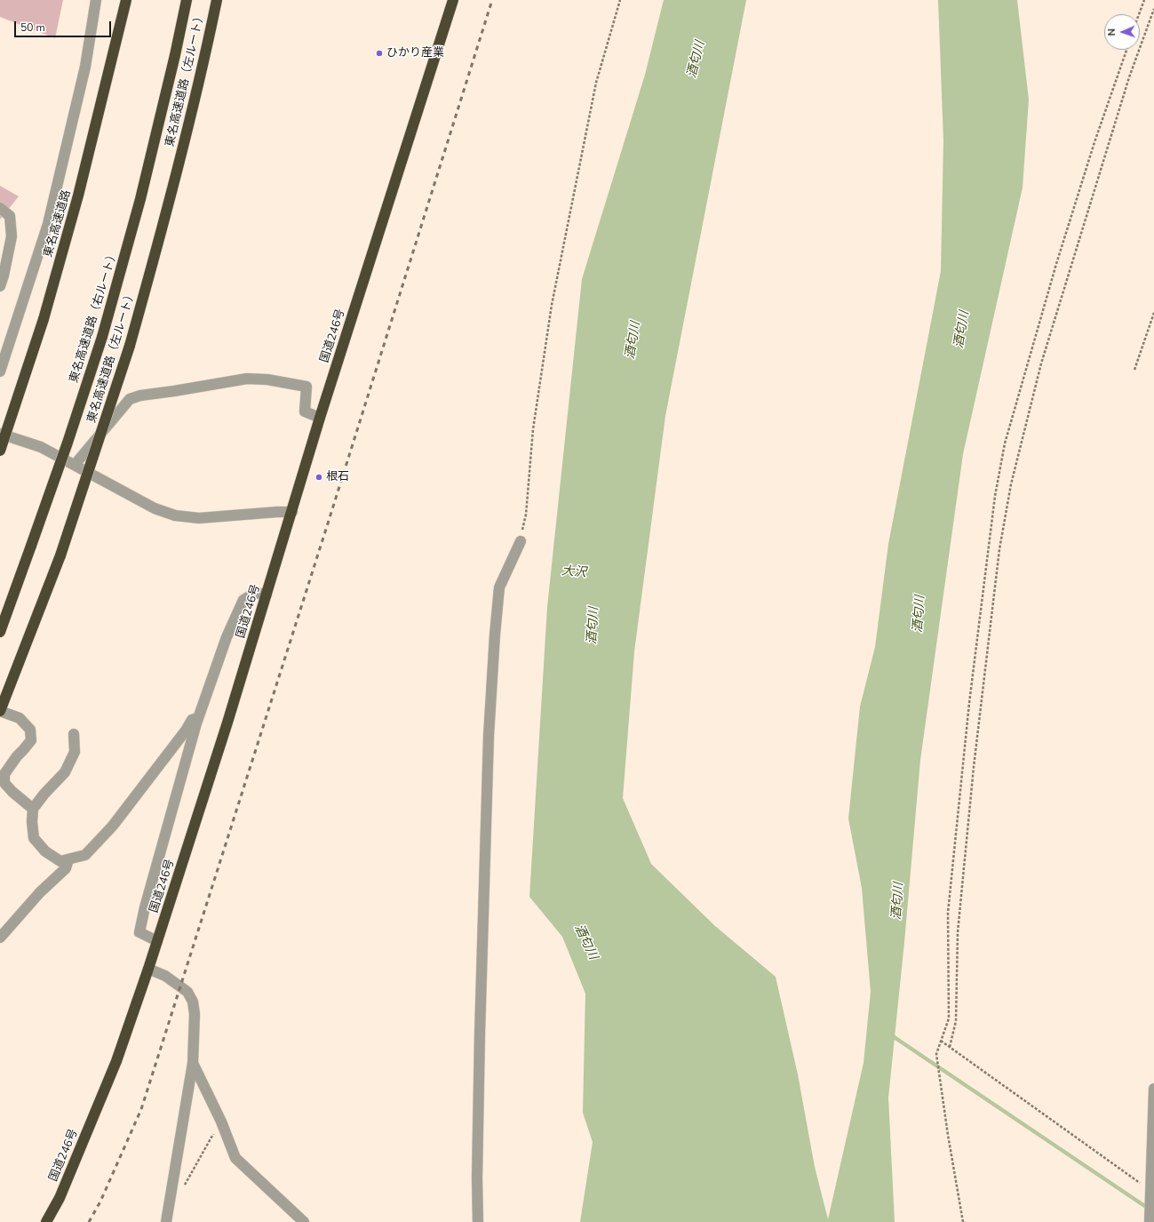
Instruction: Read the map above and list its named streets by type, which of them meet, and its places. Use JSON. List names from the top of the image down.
{
  "streets": {
    "highway": [
      "東名高速道路（左ルート）",
      "東名高速道路",
      "東名高速道路（右ルート）",
      "国道246号"
    ]
  },
  "water": ["酒匂川", "大沢"],
  "places": ["ひかり産業", "根石"],
  "scale_bar": "50 m",
  "north": "left"
}
